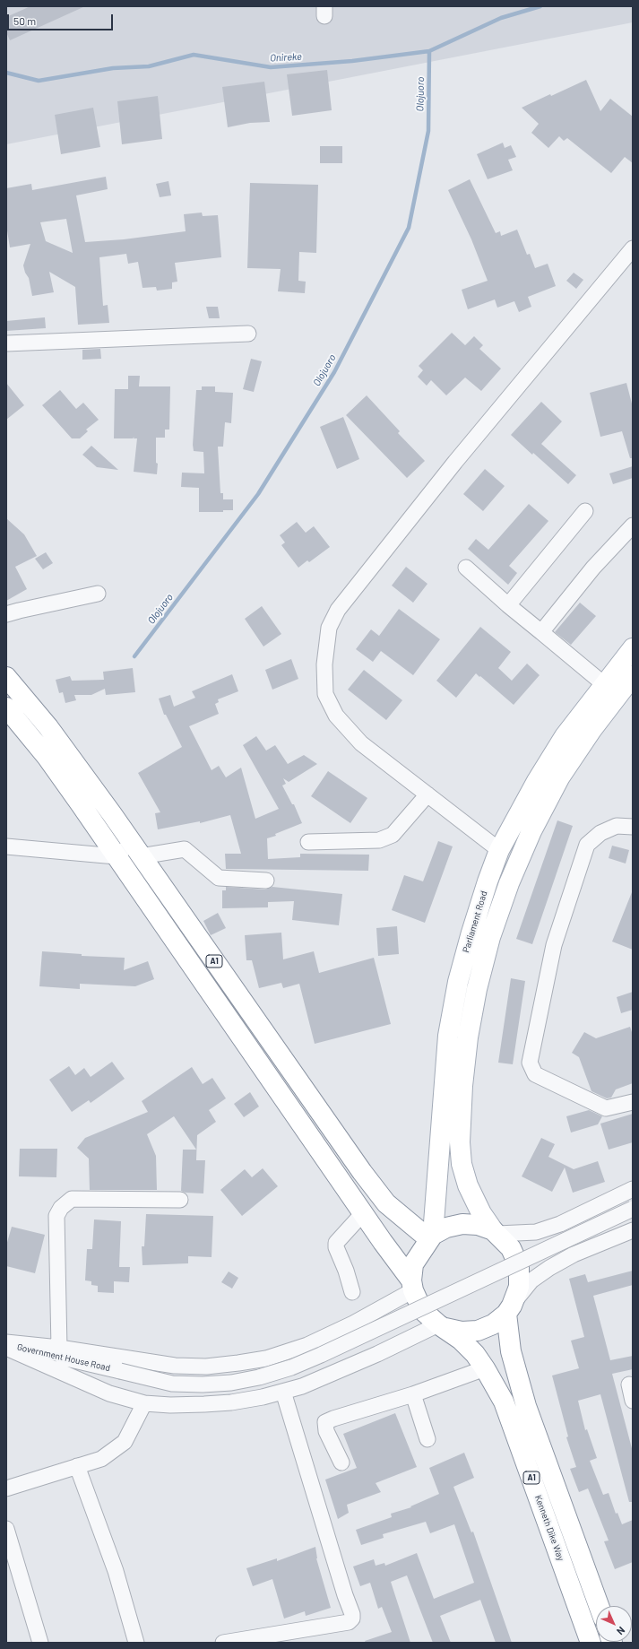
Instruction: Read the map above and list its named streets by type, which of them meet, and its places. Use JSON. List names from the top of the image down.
{
  "streets": {
    "main road": ["Parliament Road", "A1", "Kenneth Dike Way"],
    "street": ["Government House Road"]
  },
  "crossings": [
    ["Parliament Road", "A1"],
    ["Parliament Road", "Kenneth Dike Way"],
    ["A1", "Kenneth Dike Way"]
  ],
  "water": ["Onireke", "Olojuoro"],
  "scale_bar": "50 m",
  "north": "bottom right"
}
